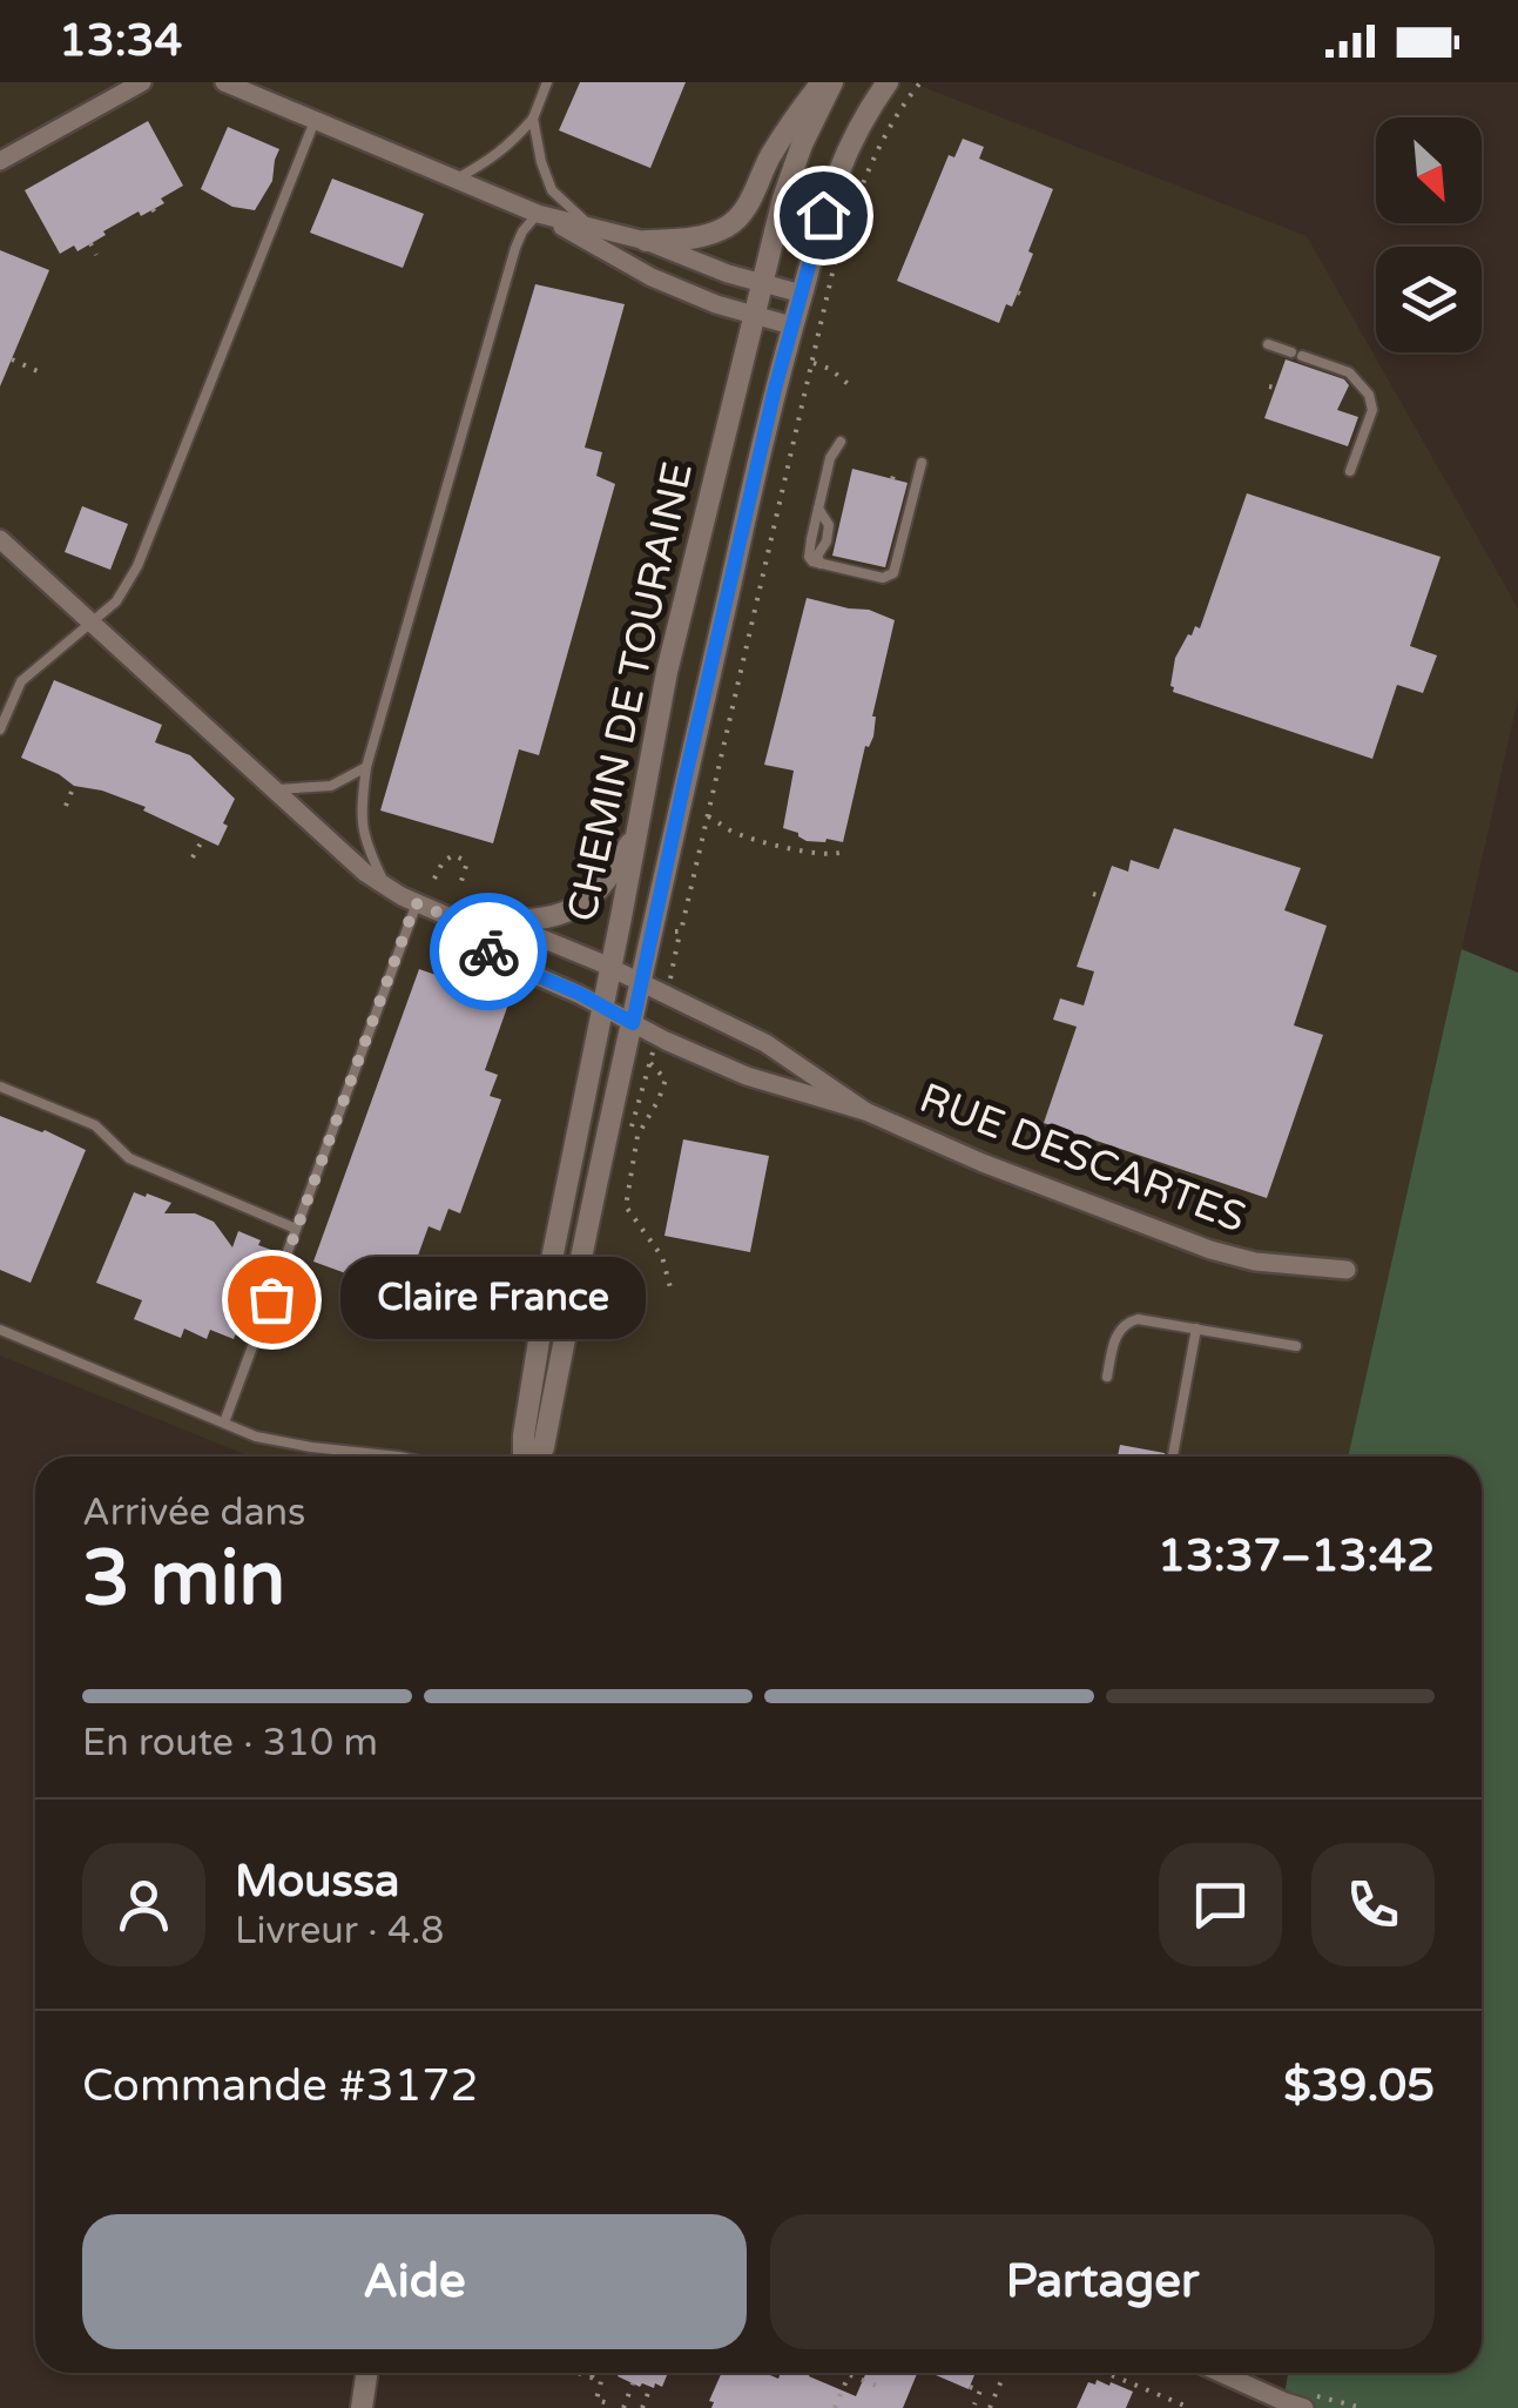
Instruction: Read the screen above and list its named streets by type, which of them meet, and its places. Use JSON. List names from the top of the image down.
{
  "streets": {
    "street": ["CHEMIN DE TOURAINE", "RUE DESCARTES"]
  },
  "crossings": [
    ["CHEMIN DE TOURAINE", "RUE DESCARTES"]
  ],
  "places": ["Claire France"],
  "north": "bottom right",
  "page": {
    "status": "13:34",
    "bubble": "Claire France",
    "heading": ["3 min", "Arrivée dans", "13:37–13:42"],
    "panel": [
      "Moussa",
      "Livreur · 4.8",
      "Commande #3172",
      "$39.05"
    ],
    "bar": "En route · 310 m",
    "buttons": ["Aide", "Partager"]
  }
}
